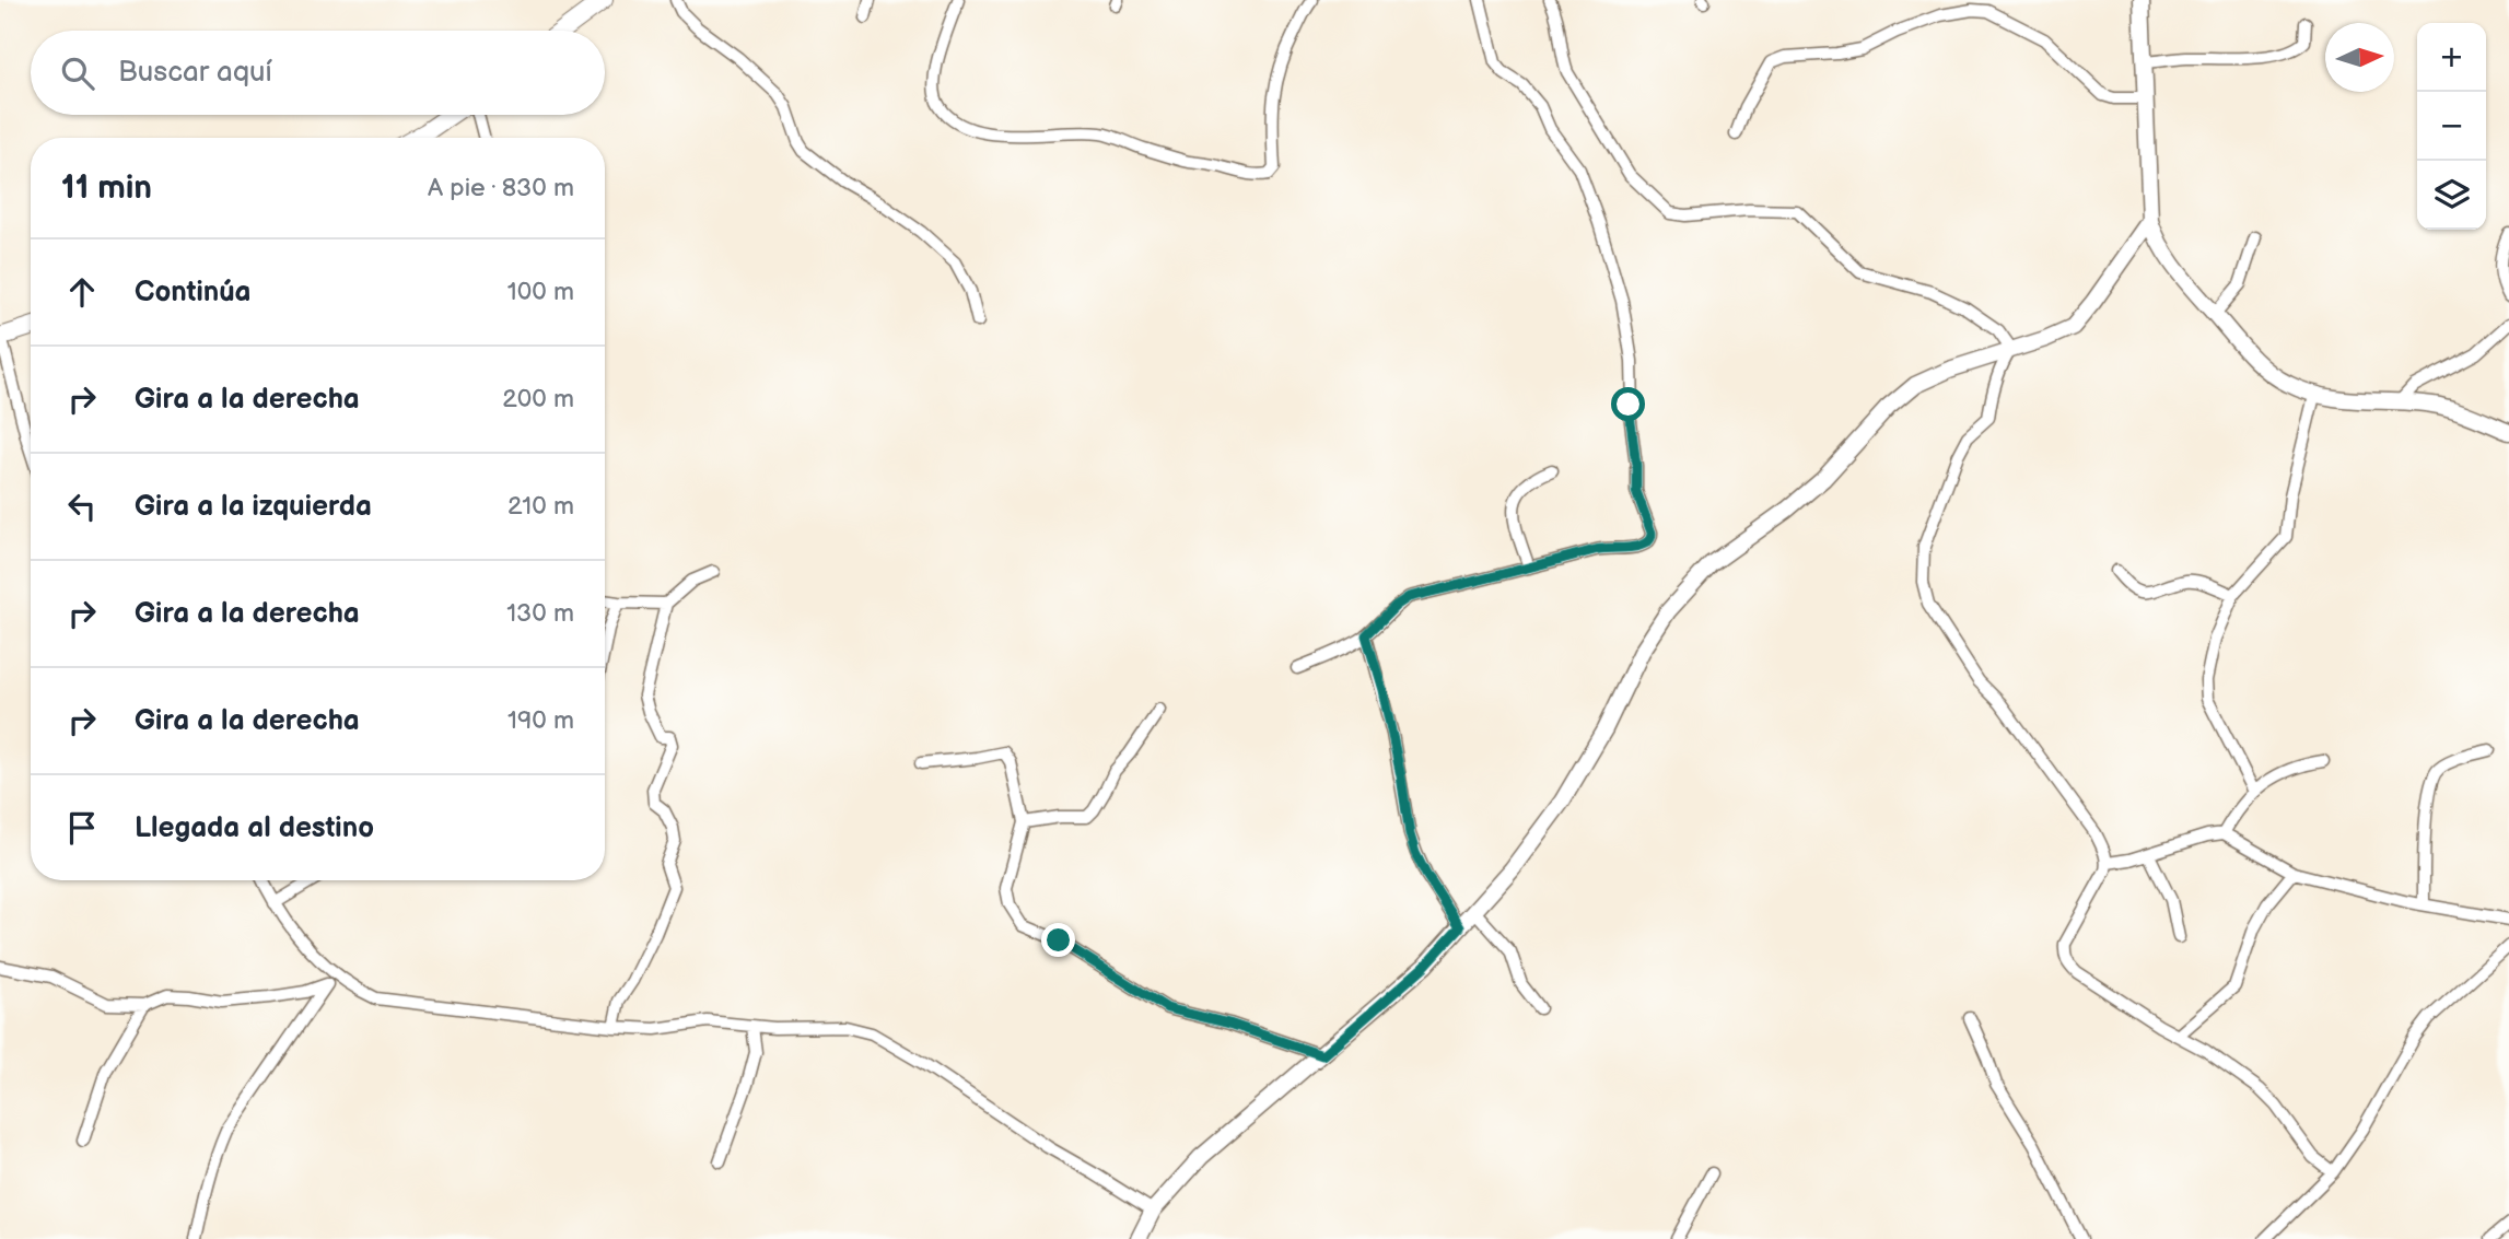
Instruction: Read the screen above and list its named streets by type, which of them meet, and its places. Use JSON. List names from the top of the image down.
{
  "north": "right",
  "page": {
    "map_buttons": ["+", "−"],
    "search": "Buscar aquí",
    "heading": ["11 min", "A pie · 830 m"],
    "list": [
      ["Continúa", "100 m"],
      ["Gira a la derecha", "200 m"],
      ["Gira a la izquierda", "210 m"],
      ["Gira a la derecha", "130 m"],
      ["Gira a la derecha", "190 m"],
      "Llegada al destino"
    ]
  }
}
